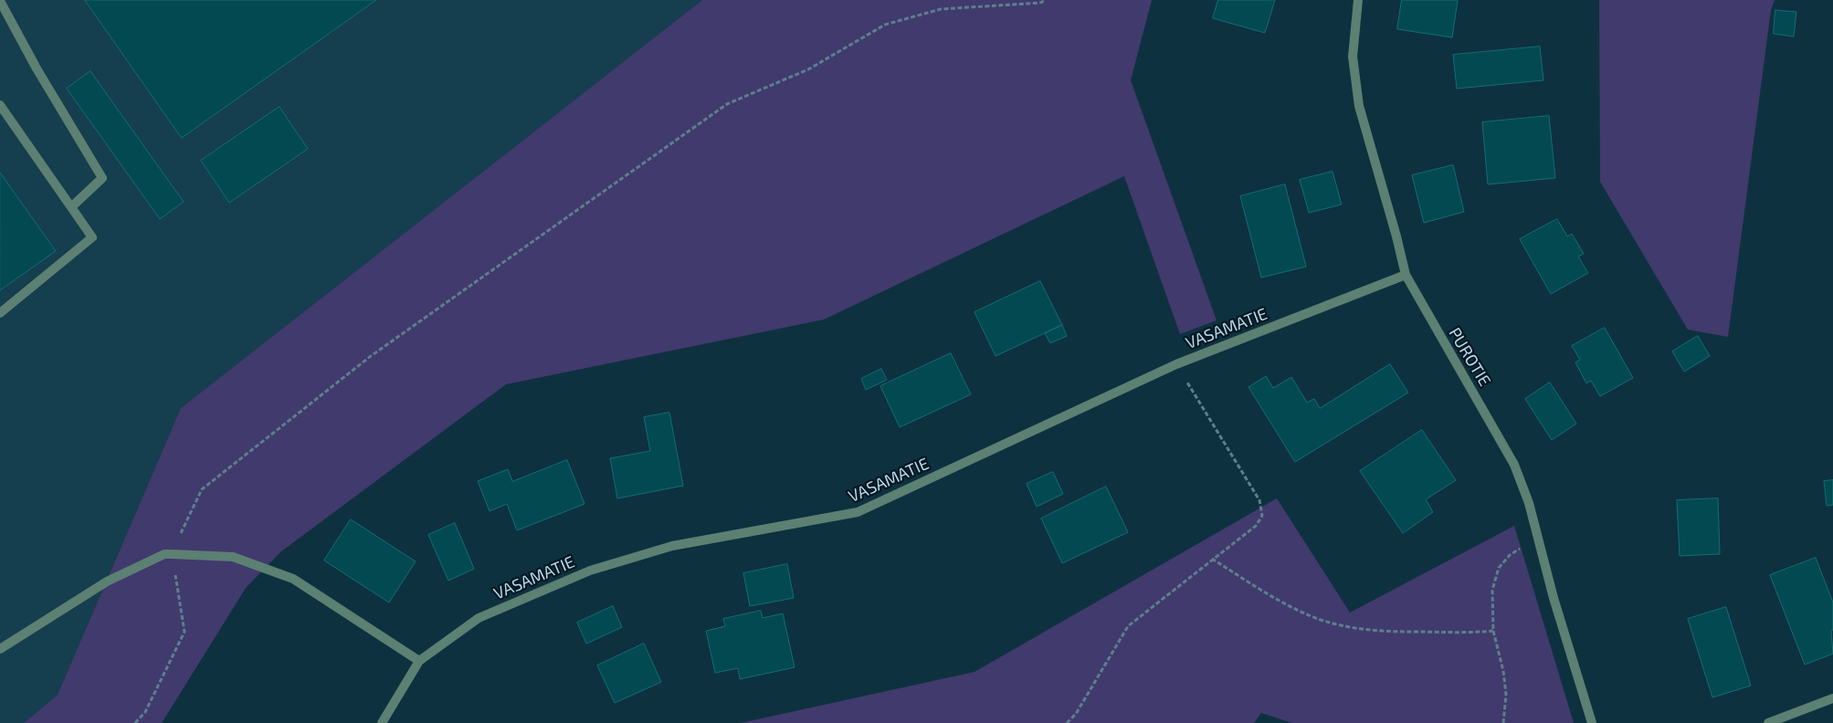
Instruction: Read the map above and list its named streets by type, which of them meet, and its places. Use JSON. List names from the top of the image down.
{
  "streets": {
    "street": ["VASAMATIE", "PUROTIE"]
  },
  "crossings": [
    ["VASAMATIE", "PUROTIE"]
  ]
}
